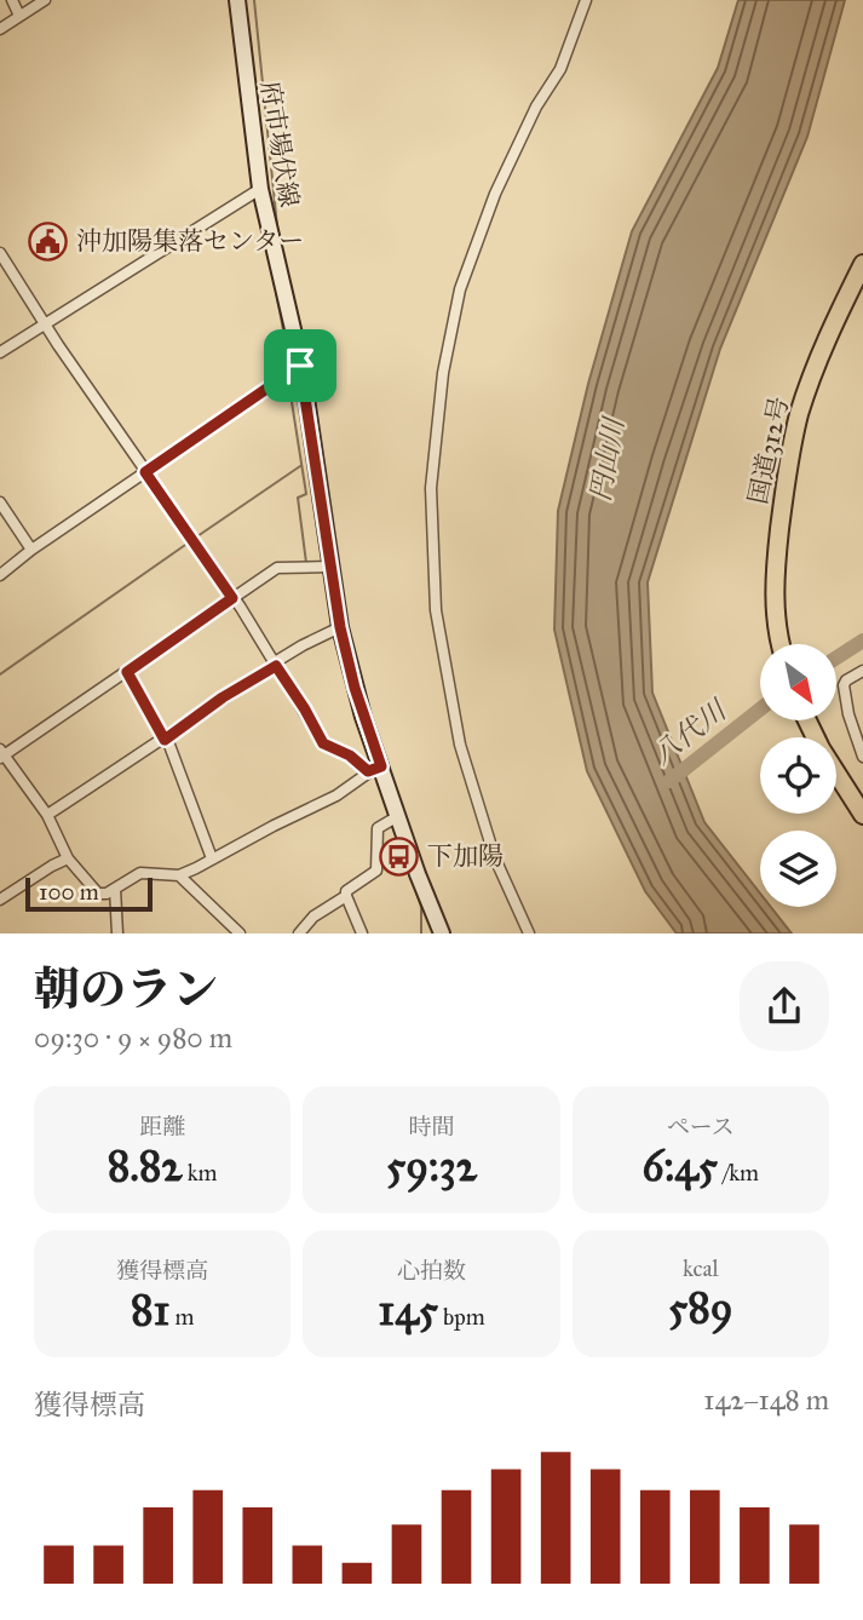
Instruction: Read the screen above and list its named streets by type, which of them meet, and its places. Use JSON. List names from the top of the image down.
{
  "streets": {
    "highway": ["国道312号"],
    "main road": ["府市場伏線"]
  },
  "water": ["円山川", "八代川"],
  "places": {
    "public building": ["沖加陽集落センター"],
    "bus stop": ["下加陽"]
  },
  "scale_bar": "100 m",
  "north": "bottom right",
  "page": {
    "scale": "100 m",
    "heading": ["朝のラン", "09:30 · 9 × 980 m"],
    "stats": [
      ["距離", "8.82 km"],
      ["時間", "59:32"],
      ["ペース", "6:45 /km"],
      ["獲得標高", "81 m"],
      ["心拍数", "145 bpm"],
      ["kcal", "589"]
    ],
    "chart": ["獲得標高", "142–148 m"]
  }
}
